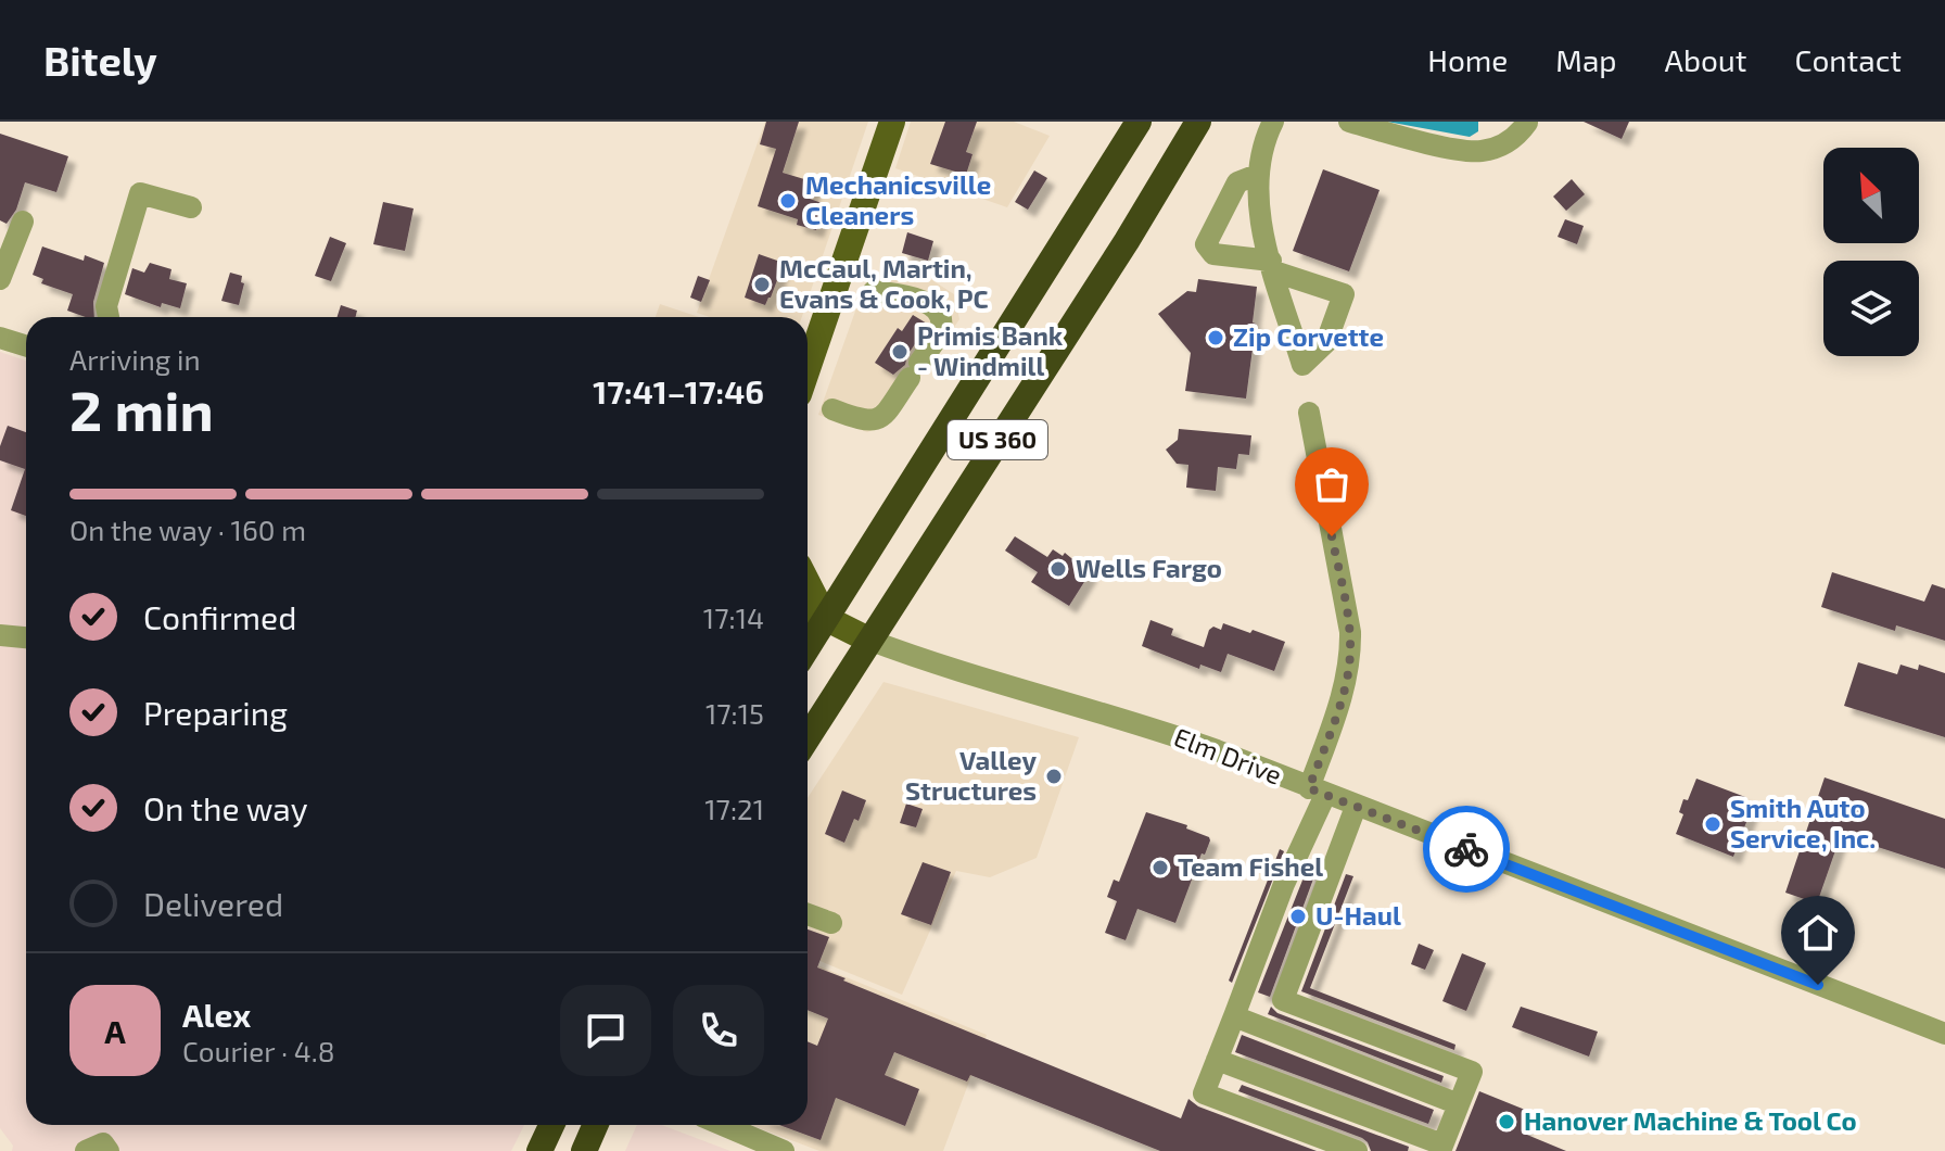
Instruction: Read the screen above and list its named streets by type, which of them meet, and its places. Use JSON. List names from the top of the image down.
{
  "streets": {
    "highway": ["US 360"],
    "main road": ["Elm Drive"]
  },
  "crossings": [
    ["US 360", "Elm Drive"]
  ],
  "places": [
    "Mechanicsville Cleaners",
    "McCaul, Martin, Evans & Cook, PC",
    "Zip Corvette",
    "Primis Bank - Windmill",
    "Wells Fargo",
    "Valley Structures",
    "Smith Auto Service, Inc.",
    "Team Fishel",
    "U-Haul",
    "Hanover Machine & Tool Co"
  ],
  "north": "top left",
  "page": {
    "header": "Bitely",
    "nav": [
      "Home",
      "Map",
      "About",
      "Contact"
    ],
    "heading": ["2 min", "Arriving in", "17:41–17:46"],
    "panel": ["Alex", "Courier · 4.8"],
    "bar": "On the way · 160 m",
    "list": [
      ["Confirmed", "17:14"],
      ["Preparing", "17:15"],
      ["On the way", "17:21"],
      "Delivered"
    ],
    "round": "A"
  }
}
